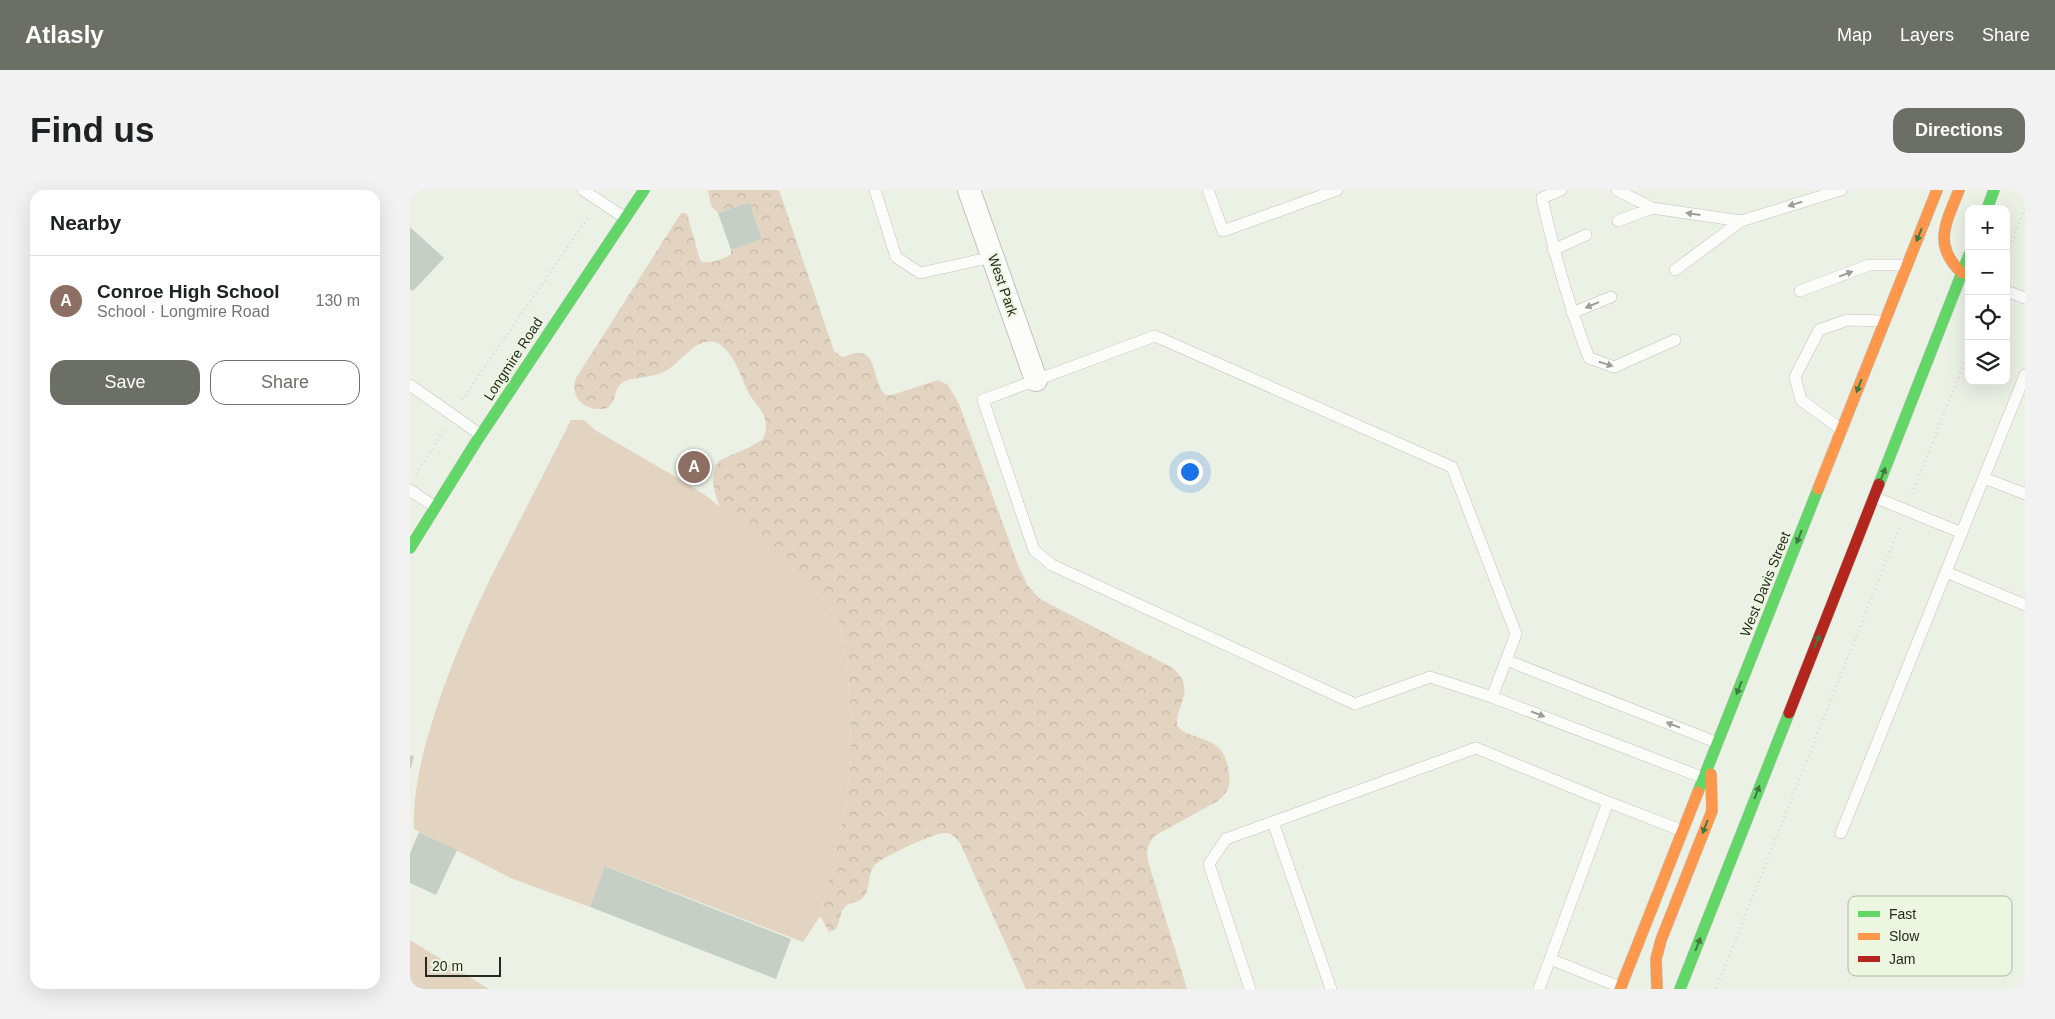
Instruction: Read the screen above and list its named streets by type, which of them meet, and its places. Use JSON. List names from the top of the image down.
{
  "streets": {
    "main road": ["Longmire Road", "West Davis Street"],
    "street": ["West Park"]
  },
  "legend": ["Fast", "Slow", "Jam"],
  "scale_bar": "20 m",
  "page": {
    "header": "Atlasly",
    "nav": ["Map", "Layers", "Share"],
    "buttons": [
      "Directions",
      ["Save", "Share"]
    ],
    "title": "Find us",
    "heading": "Nearby",
    "map_buttons": ["+", "−"],
    "list": [
      {
        "mark": "A",
        "name": "Conroe High School",
        "note": "School · Longmire Road",
        "value": "130 m"
      }
    ],
    "pins": "A",
    "scale": "20 m"
  }
}
